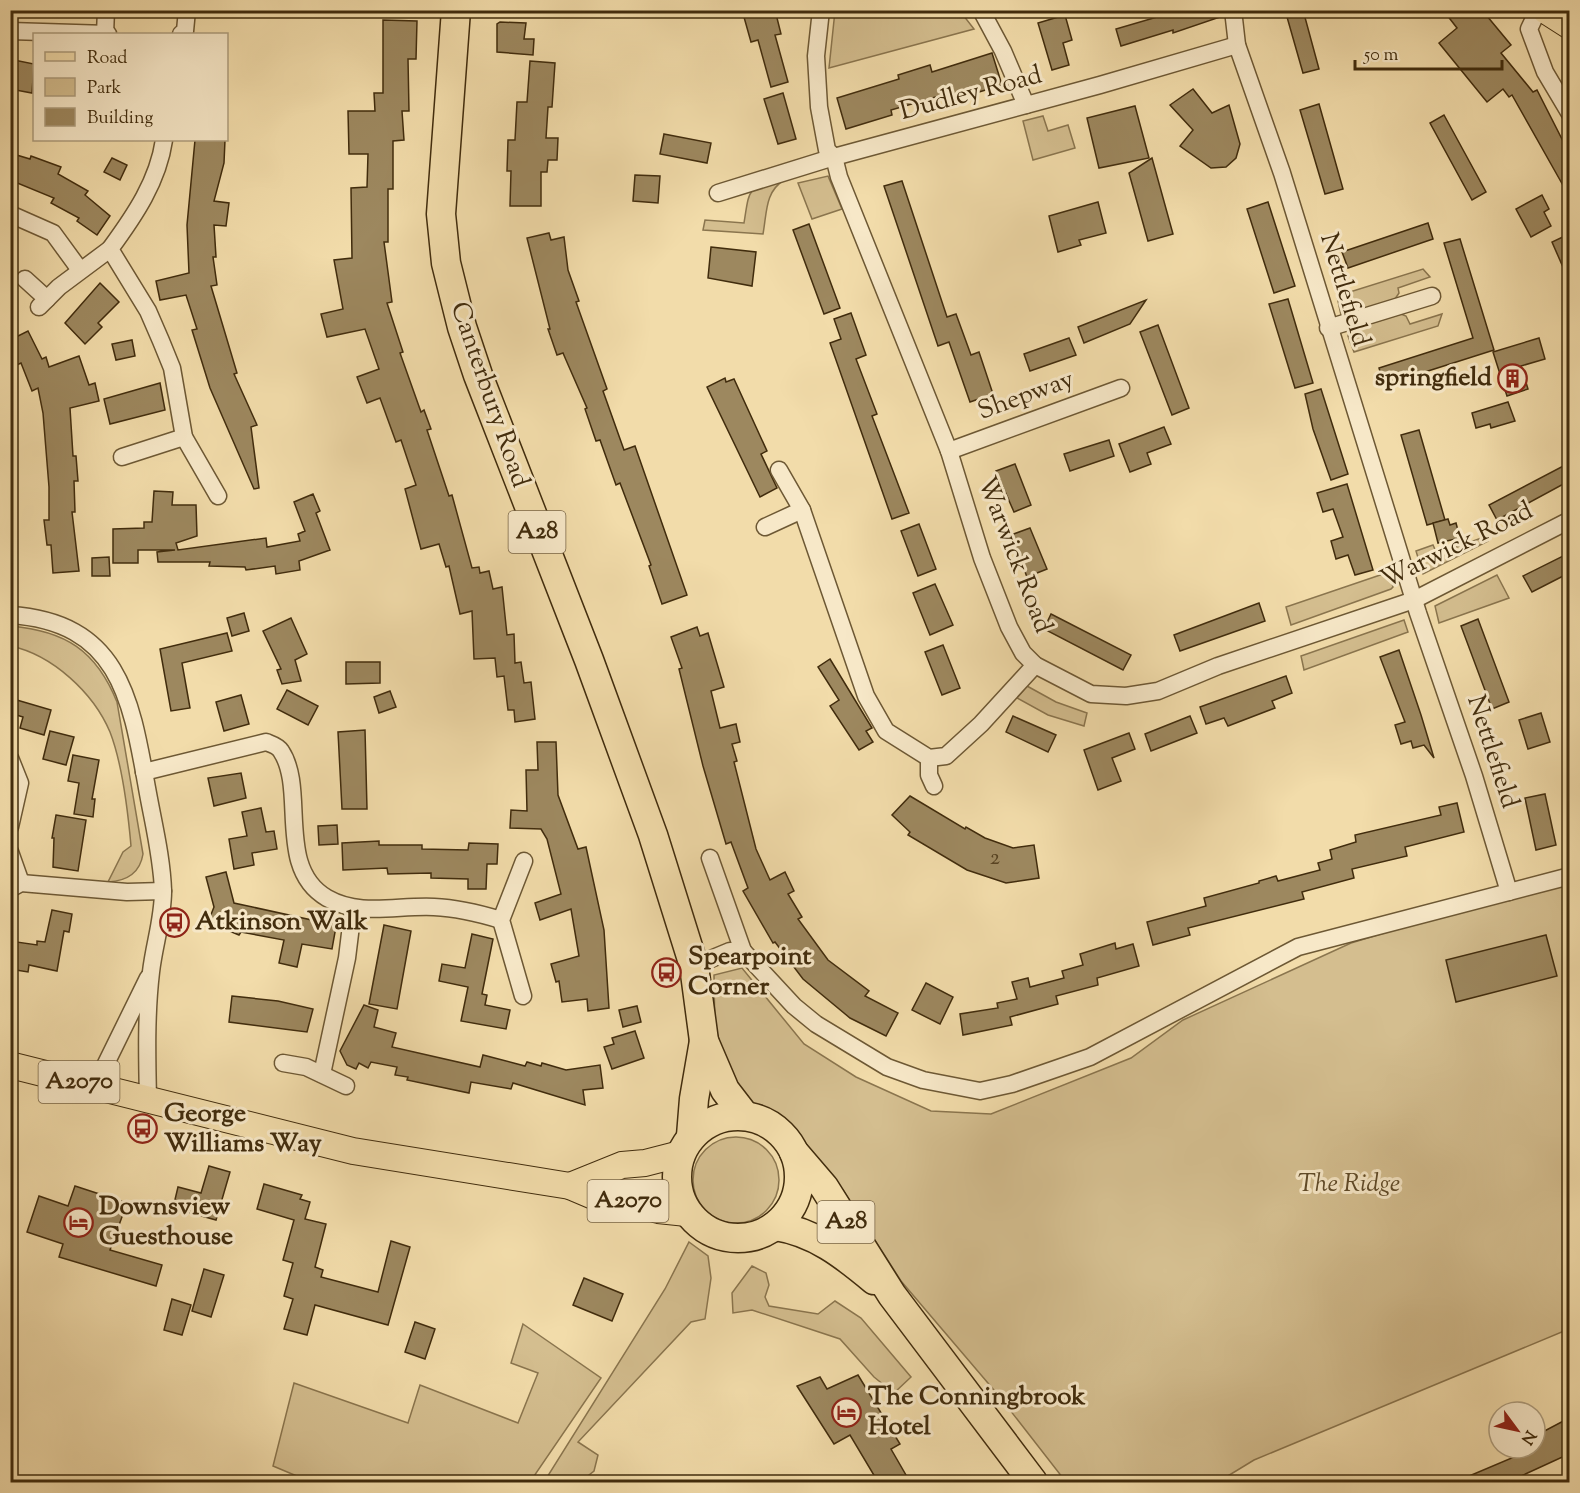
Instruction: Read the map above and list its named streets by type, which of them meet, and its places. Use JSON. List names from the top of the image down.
{
  "streets": {
    "highway": ["Canterbury Road", "A28"],
    "main road": ["A2070"],
    "street": [
      "Dudley Road",
      "Nettlefield",
      "Shepway",
      "Warwick Road"
    ]
  },
  "crossings": [
    ["Dudley Road", "Nettlefield"],
    ["Dudley Road", "Warwick Road"],
    ["Nettlefield", "Warwick Road"],
    ["Canterbury Road", "A28"],
    ["Canterbury Road", "A2070"],
    ["Shepway", "Warwick Road"],
    ["A28", "A2070"]
  ],
  "parks": ["The Ridge"],
  "places": {
    "building": ["springfield"],
    "bus stop": ["Atkinson Walk", "Spearpoint Corner", "George Williams Way"],
    "hotel": ["Downsview Guesthouse", "The Conningbrook Hotel"]
  },
  "house_numbers": ["2"],
  "legend": ["Road", "Park", "Building"],
  "scale_bar": "50 m",
  "north": "bottom right"
}
